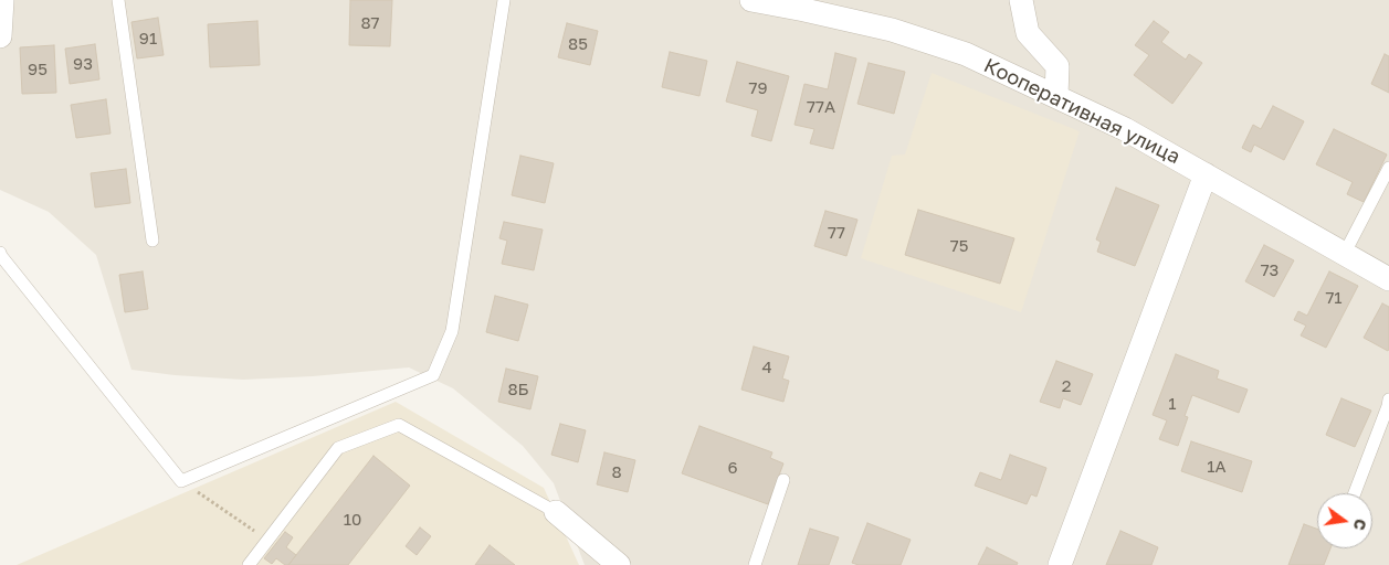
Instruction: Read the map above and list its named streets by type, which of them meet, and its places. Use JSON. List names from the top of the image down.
{
  "streets": {
    "street": ["Кооперативная улица"]
  },
  "house_numbers": [
    "87",
    "91",
    "85",
    "93",
    "95",
    "79",
    "77А",
    "77",
    "75",
    "73",
    "71",
    "4",
    "2",
    "8Б",
    "1",
    "1А",
    "6",
    "8",
    "10"
  ],
  "north": "right"
}
